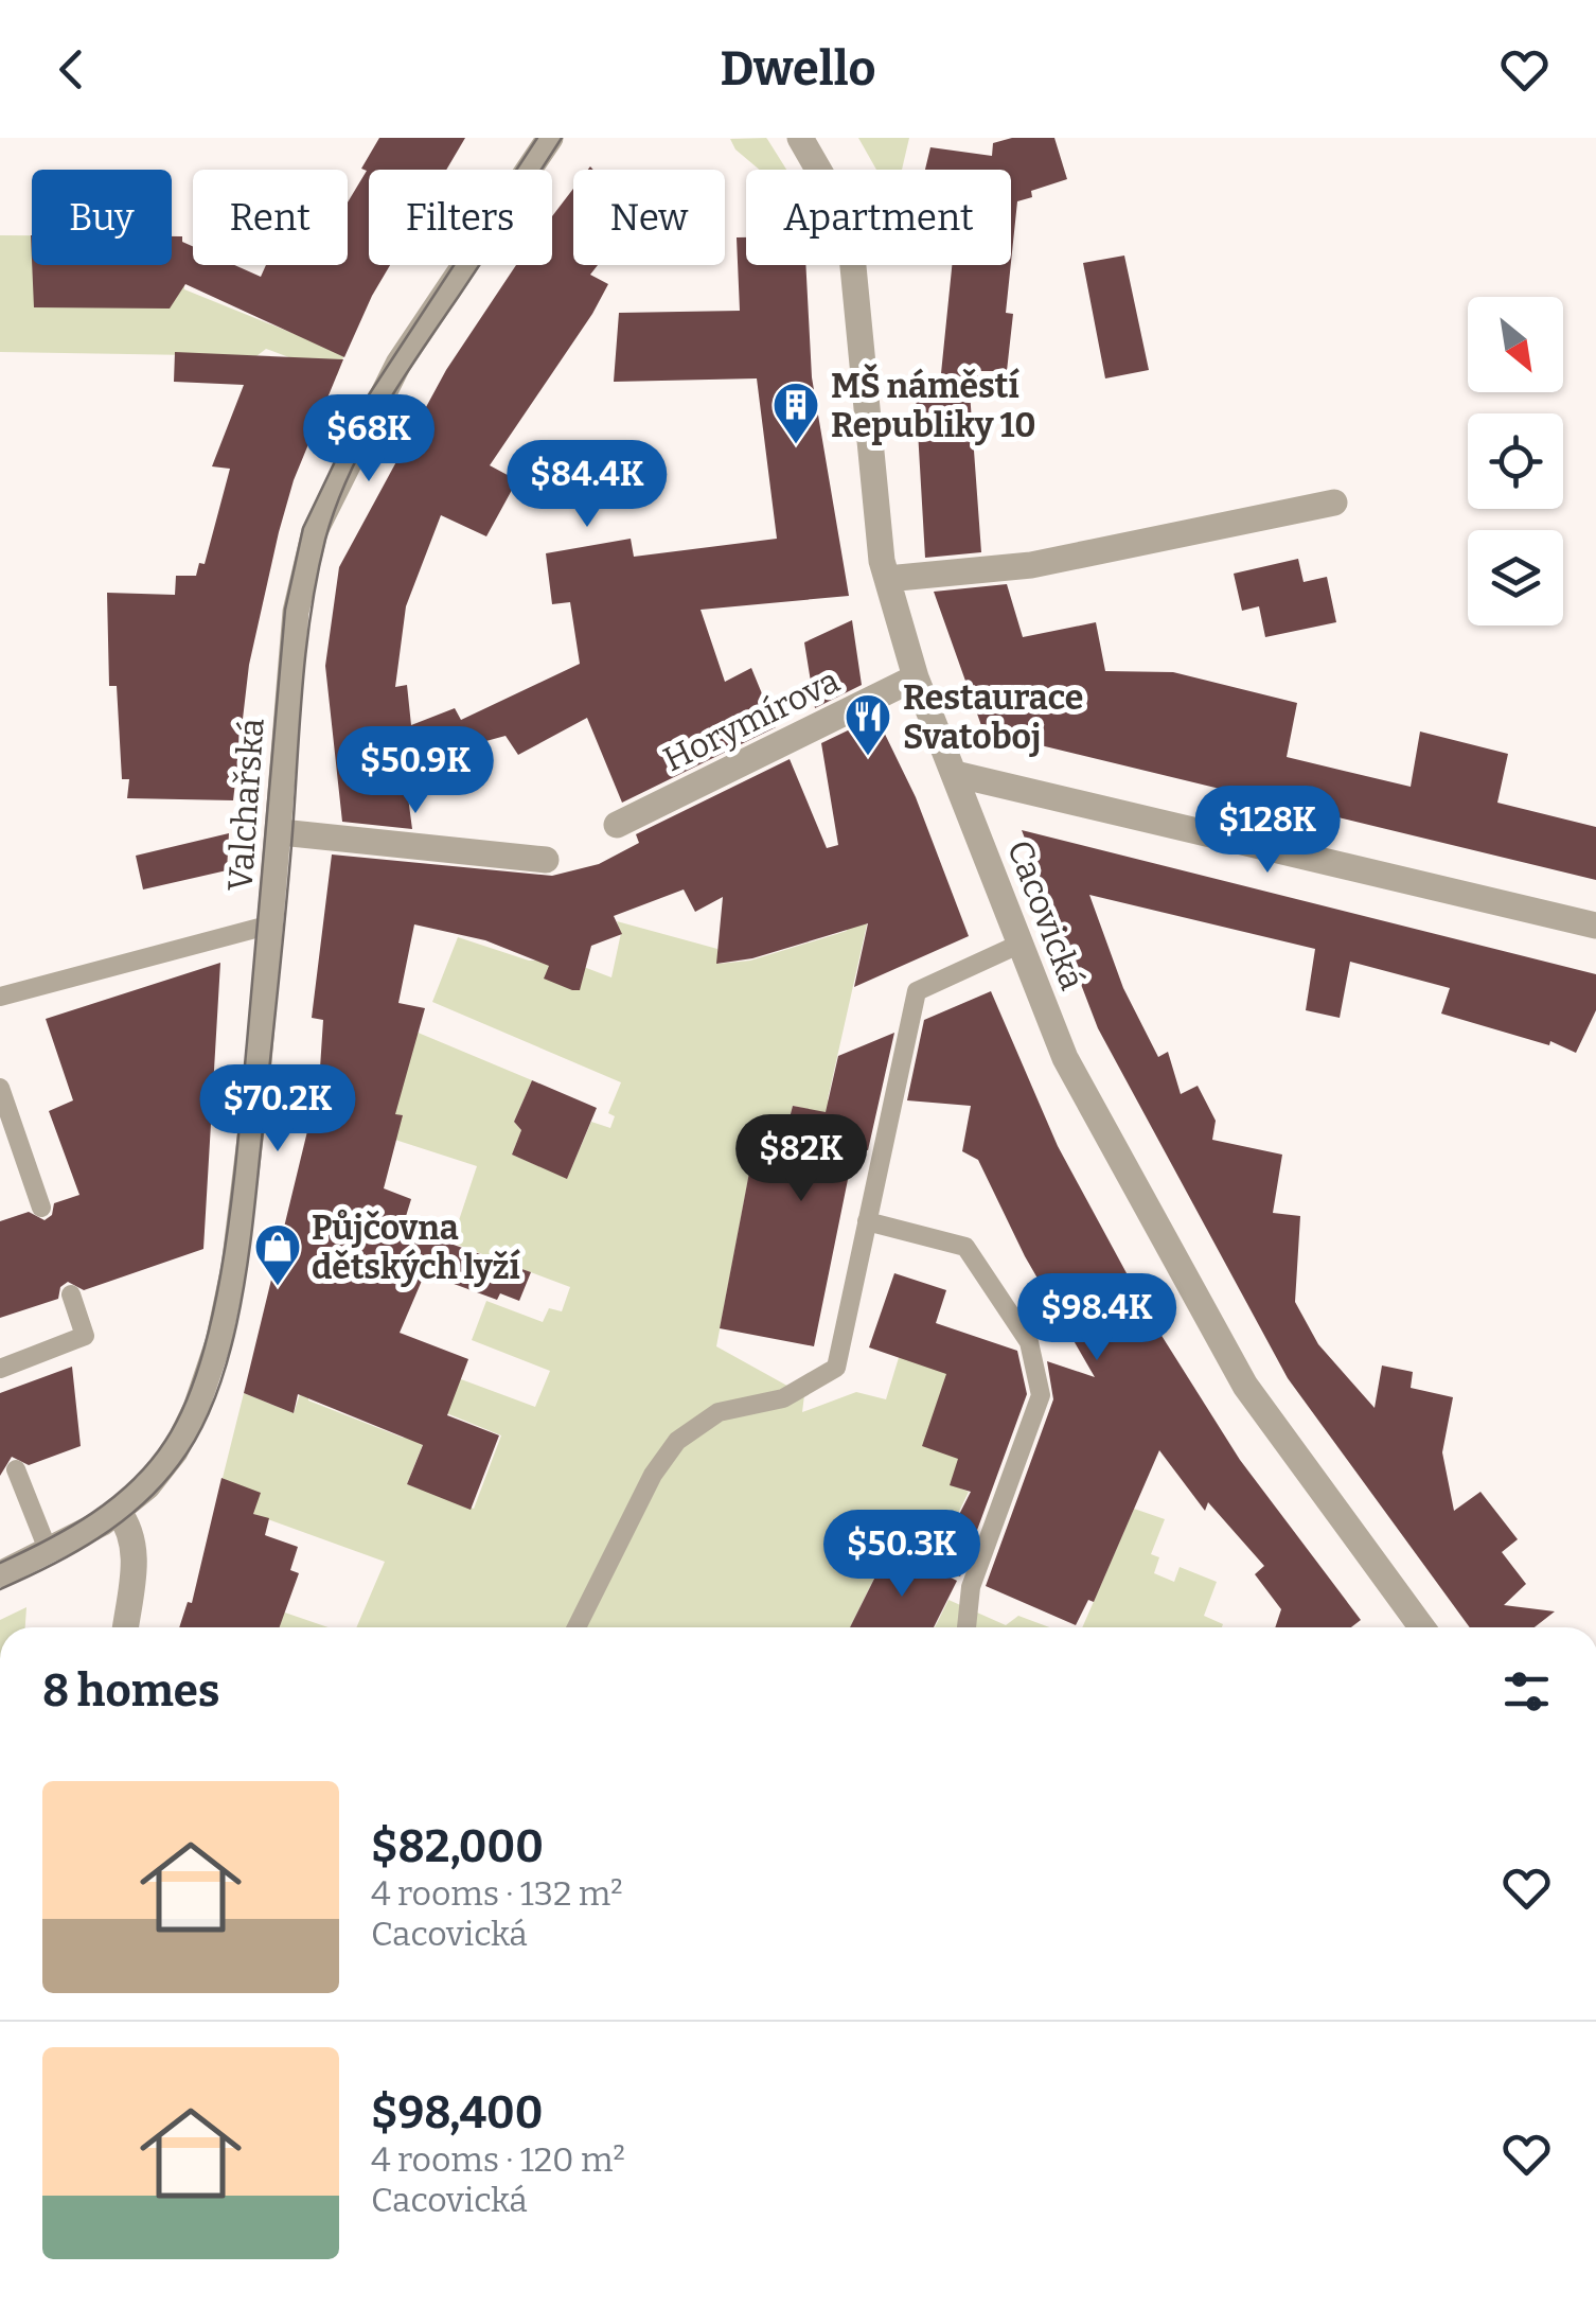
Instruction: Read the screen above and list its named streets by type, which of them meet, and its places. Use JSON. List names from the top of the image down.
{
  "streets": {
    "street": ["Horymírova", "Valchařská", "Cacovická"]
  },
  "crossings": [
    ["Horymírova", "Cacovická"]
  ],
  "places": {
    "building": ["MŠ náměstí Republiky 10"],
    "restaurant": ["Restaurace Svatoboj"],
    "shop": ["Půjčovna dětských lyží"]
  },
  "north": "bottom right",
  "page": {
    "header": "Dwello",
    "chip": [
      "Buy",
      "Rent",
      "Filters",
      "New",
      "Apartment"
    ],
    "price": [
      "$68K",
      "$84.4K",
      "$50.9K",
      "$128K",
      "$70.2K",
      "$82K",
      "$98.4K",
      "$50.3K"
    ],
    "heading": "8 homes",
    "list": [
      {
        "name": "$82,000",
        "note": "4 rooms · 132 m² · Cacovická"
      },
      {
        "name": "$98,400",
        "note": "4 rooms · 120 m² · Cacovická"
      }
    ]
  }
}
